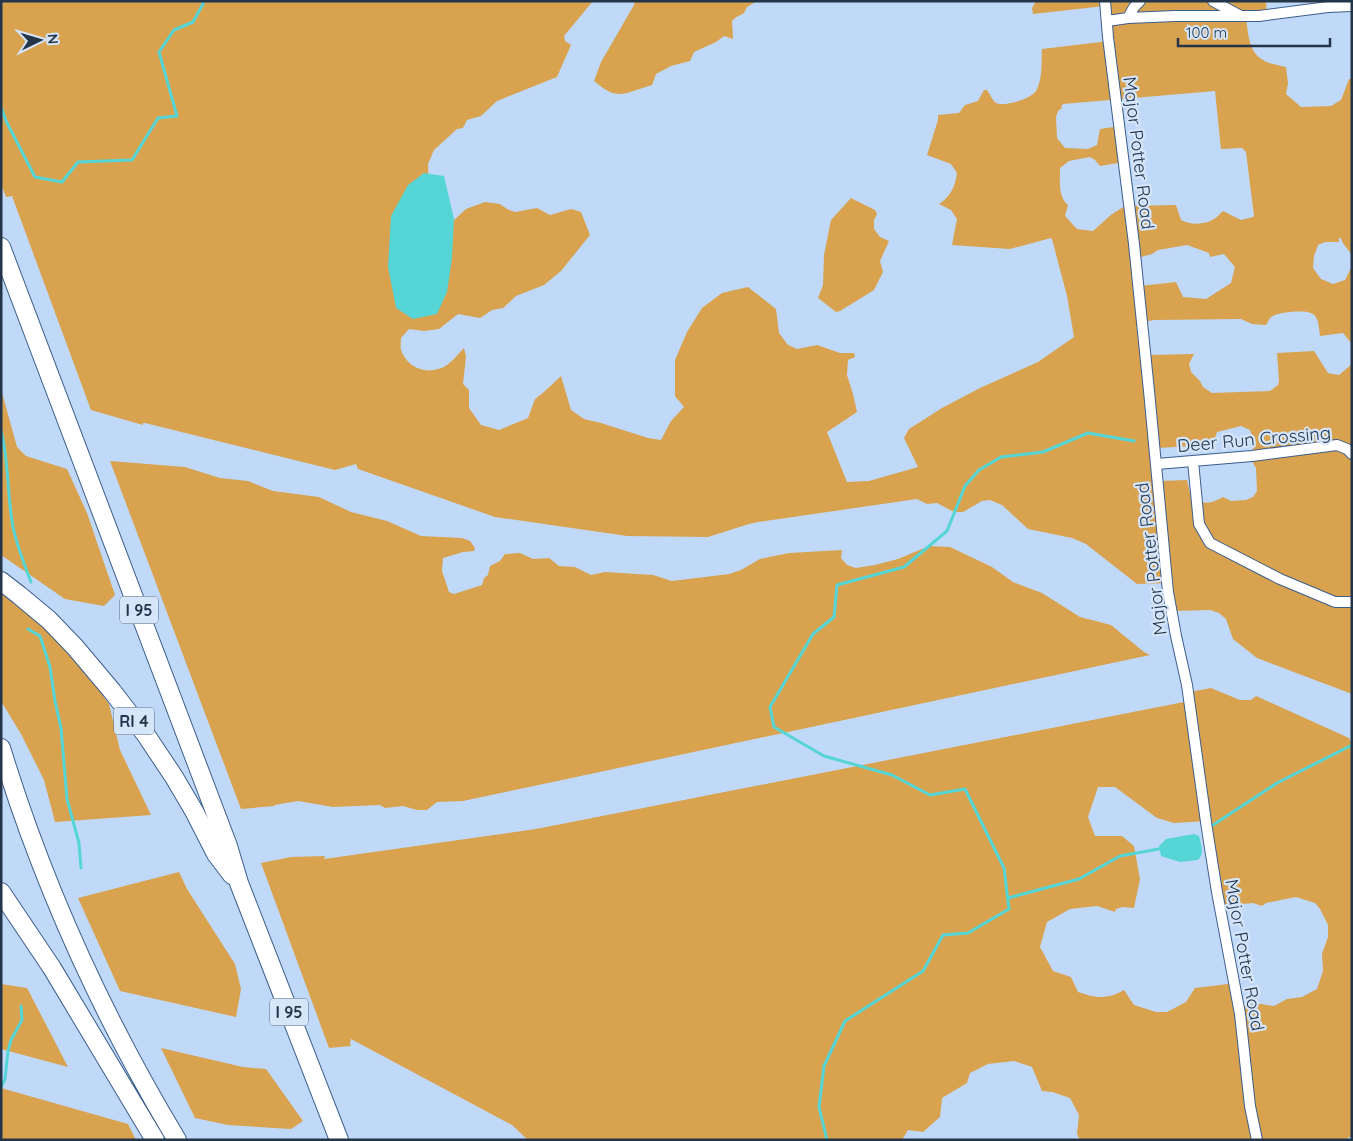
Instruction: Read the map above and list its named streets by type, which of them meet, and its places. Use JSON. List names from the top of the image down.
{
  "streets": {
    "highway": ["I 95", "RI 4"],
    "street": ["Major Potter Road", "Deer Run Crossing"]
  },
  "crossings": [
    ["Major Potter Road", "Deer Run Crossing"],
    ["I 95", "RI 4"]
  ],
  "scale_bar": "100 m",
  "north": "right"
}
